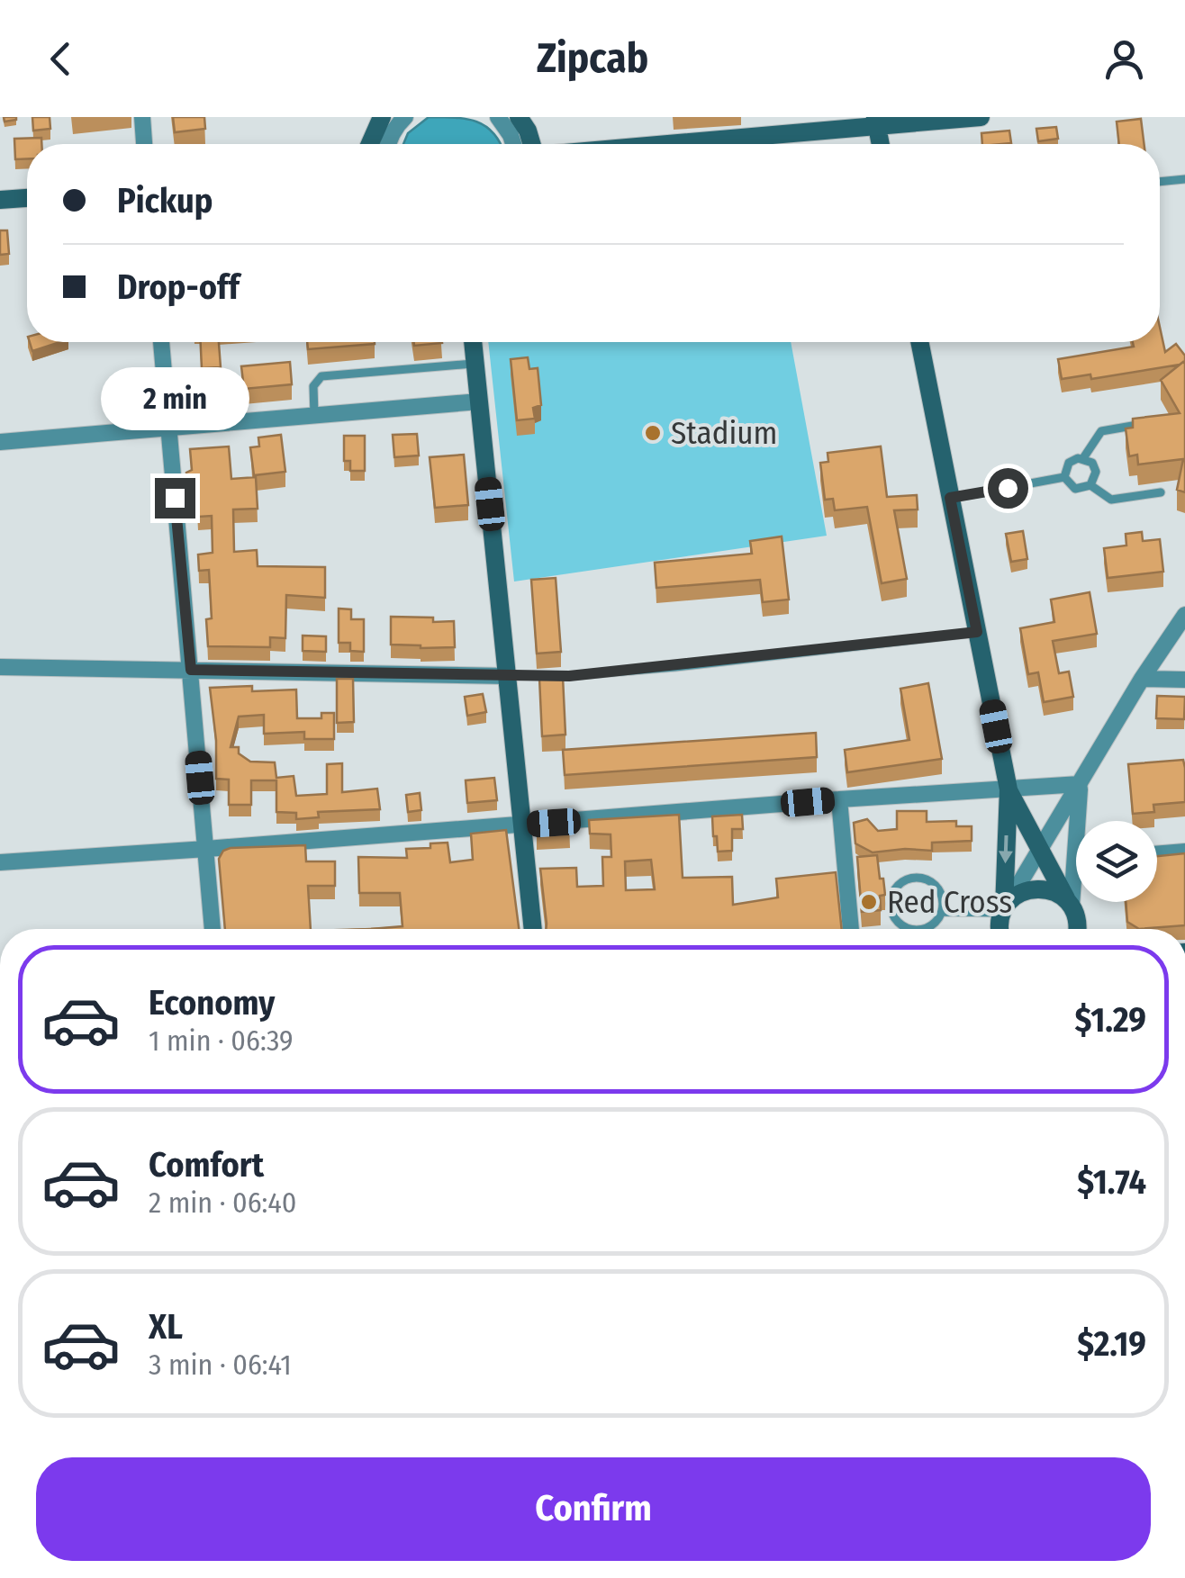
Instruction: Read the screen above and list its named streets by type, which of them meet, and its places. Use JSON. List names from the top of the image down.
{
  "places": ["Stadium", "Red Cross"],
  "page": {
    "header": "Zipcab",
    "banner": ["Pickup", "Drop-off"],
    "bubble": "2 min",
    "list": [
      {
        "name": "Economy",
        "note": "1 min · 06:39",
        "value": "$1.29"
      },
      {
        "name": "Comfort",
        "note": "2 min · 06:40",
        "value": "$1.74"
      },
      {
        "name": "XL",
        "note": "3 min · 06:41",
        "value": "$2.19"
      }
    ],
    "buttons": "Confirm"
  }
}
